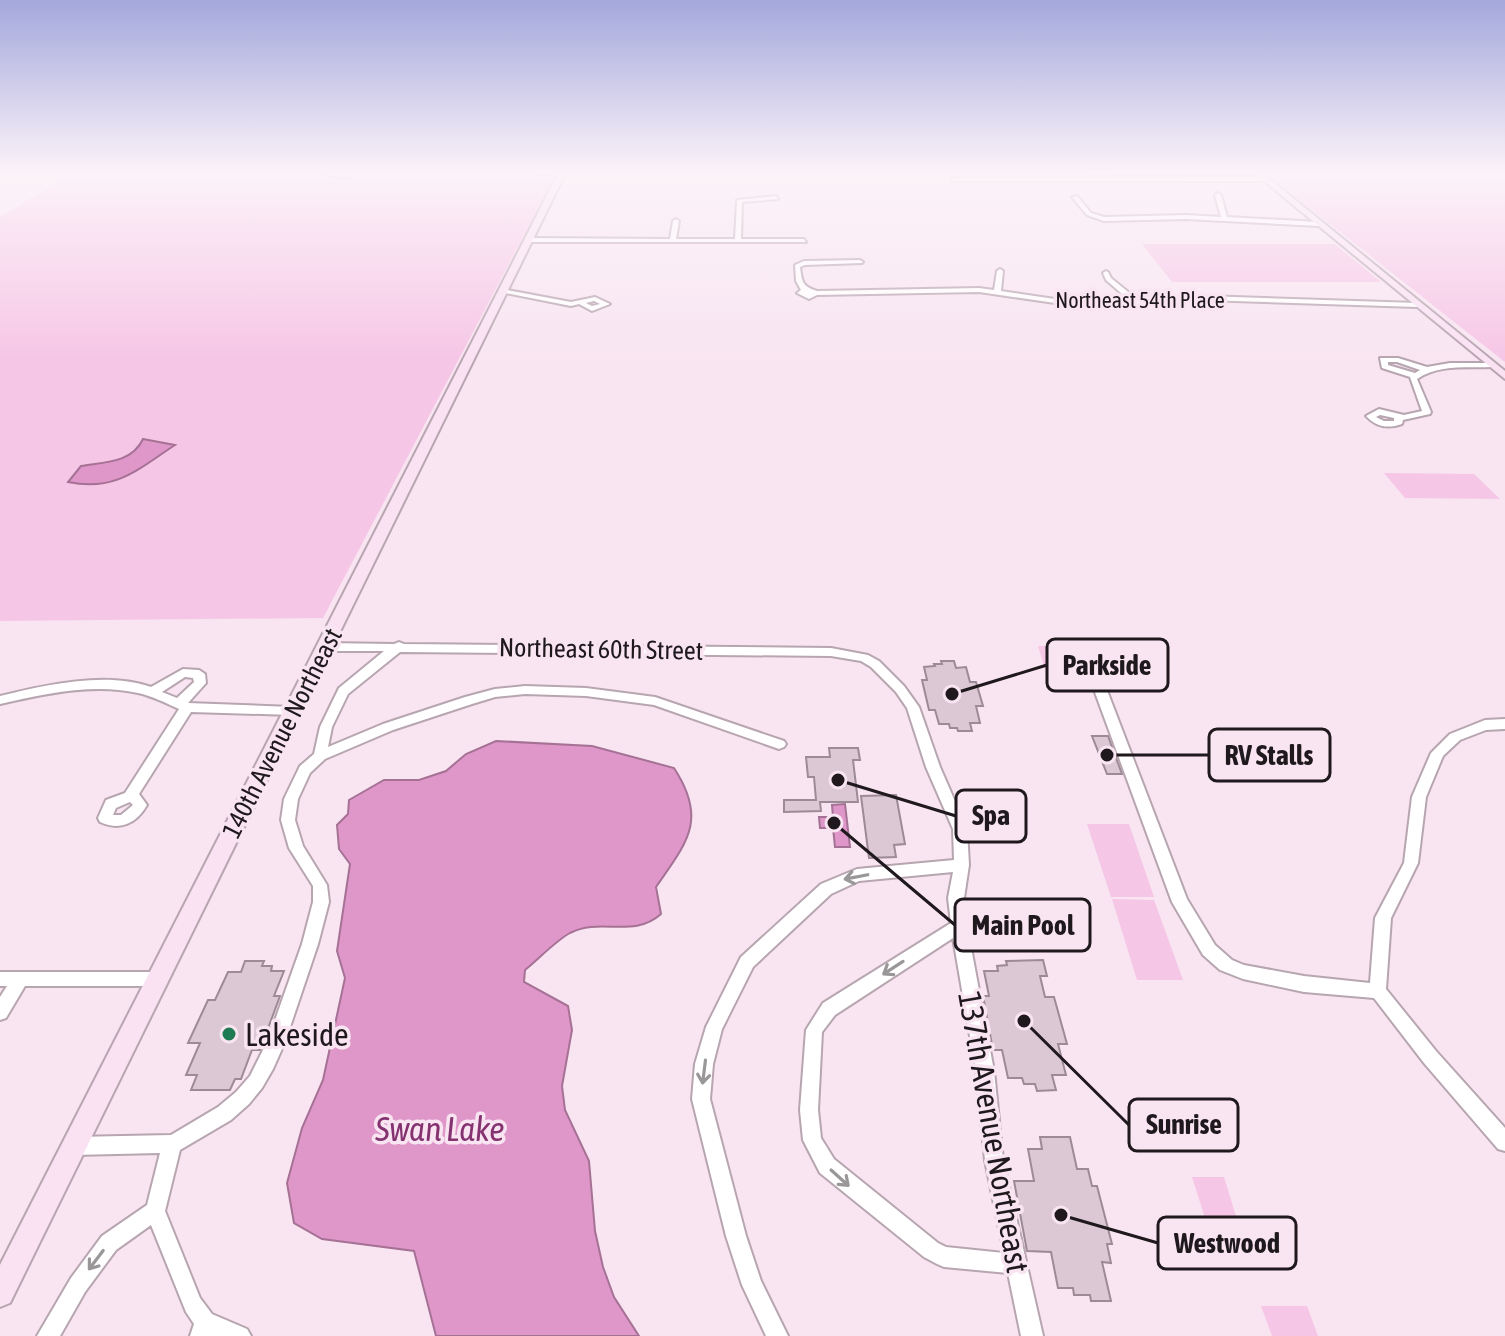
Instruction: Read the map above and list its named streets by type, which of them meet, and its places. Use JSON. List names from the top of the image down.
{
  "streets": {
    "street": [
      "Northeast 54th Place",
      "Northeast 60th Street",
      "140th Avenue Northeast",
      "137th Avenue Northeast"
    ]
  },
  "crossings": [
    ["Northeast 60th Street", "140th Avenue Northeast"],
    ["Northeast 60th Street", "137th Avenue Northeast"]
  ],
  "water": ["Swan Lake"],
  "places": [
    "Parkside",
    "RV Stalls",
    "Spa",
    "Main Pool",
    "Sunrise",
    "Lakeside",
    "Westwood"
  ]
}
